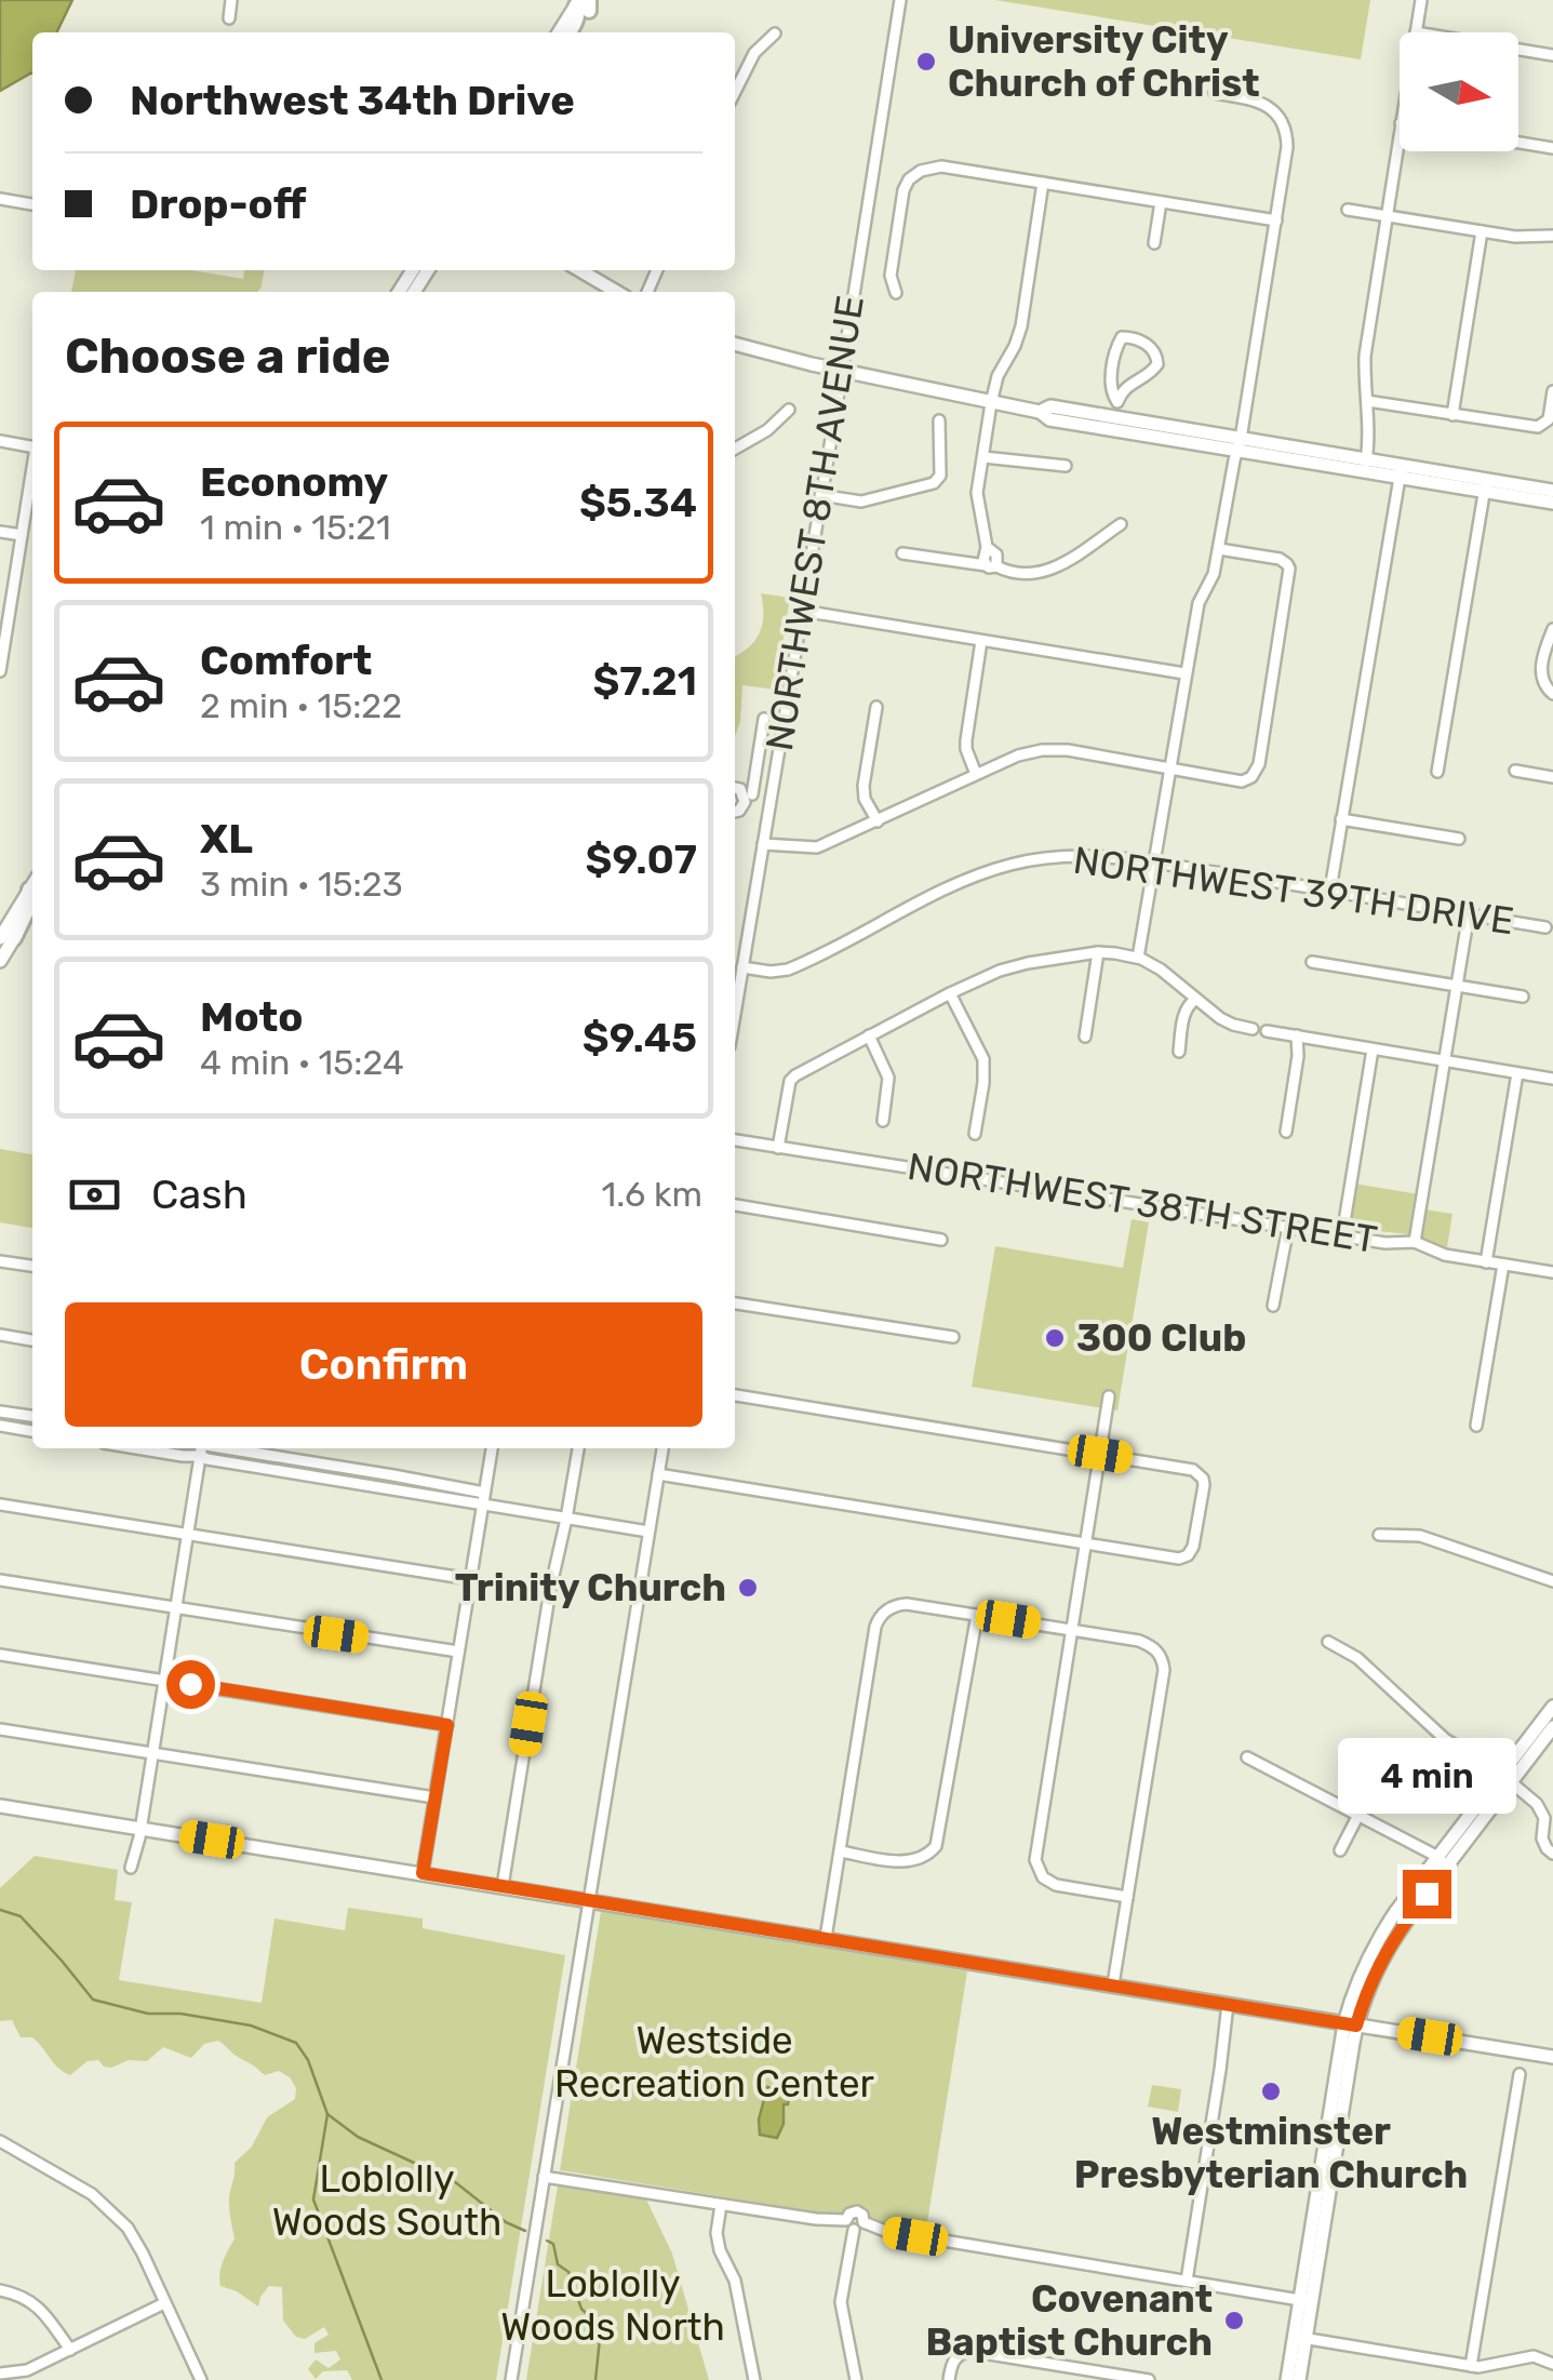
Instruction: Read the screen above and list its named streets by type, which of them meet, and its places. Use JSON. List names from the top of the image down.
{
  "streets": {
    "street": ["NORTHWEST 8TH AVENUE", "NORTHWEST 39TH DRIVE", "NORTHWEST 38TH STREET"]
  },
  "crossings": [
    ["NORTHWEST 8TH AVENUE", "NORTHWEST 39TH DRIVE"]
  ],
  "parks": ["Westside Recreation Center", "Loblolly Woods South", "Loblolly Woods North"],
  "places": [
    "University City Church of Christ",
    "300 Club",
    "Trinity Church",
    "Westminster Presbyterian Church",
    "Covenant Baptist Church"
  ],
  "north": "right",
  "page": {
    "banner": ["Northwest 34th Drive", "Drop-off"],
    "heading": "Choose a ride",
    "list": [
      {
        "name": "Economy",
        "note": "1 min · 15:21",
        "value": "$5.34"
      },
      {
        "name": "Comfort",
        "note": "2 min · 15:22",
        "value": "$7.21"
      },
      {
        "name": "XL",
        "note": "3 min · 15:23",
        "value": "$9.07"
      },
      {
        "name": "Moto",
        "note": "4 min · 15:24",
        "value": "$9.45"
      }
    ],
    "pay": ["Cash", "1.6 km"],
    "buttons": "Confirm",
    "bubble": "4 min"
  }
}
